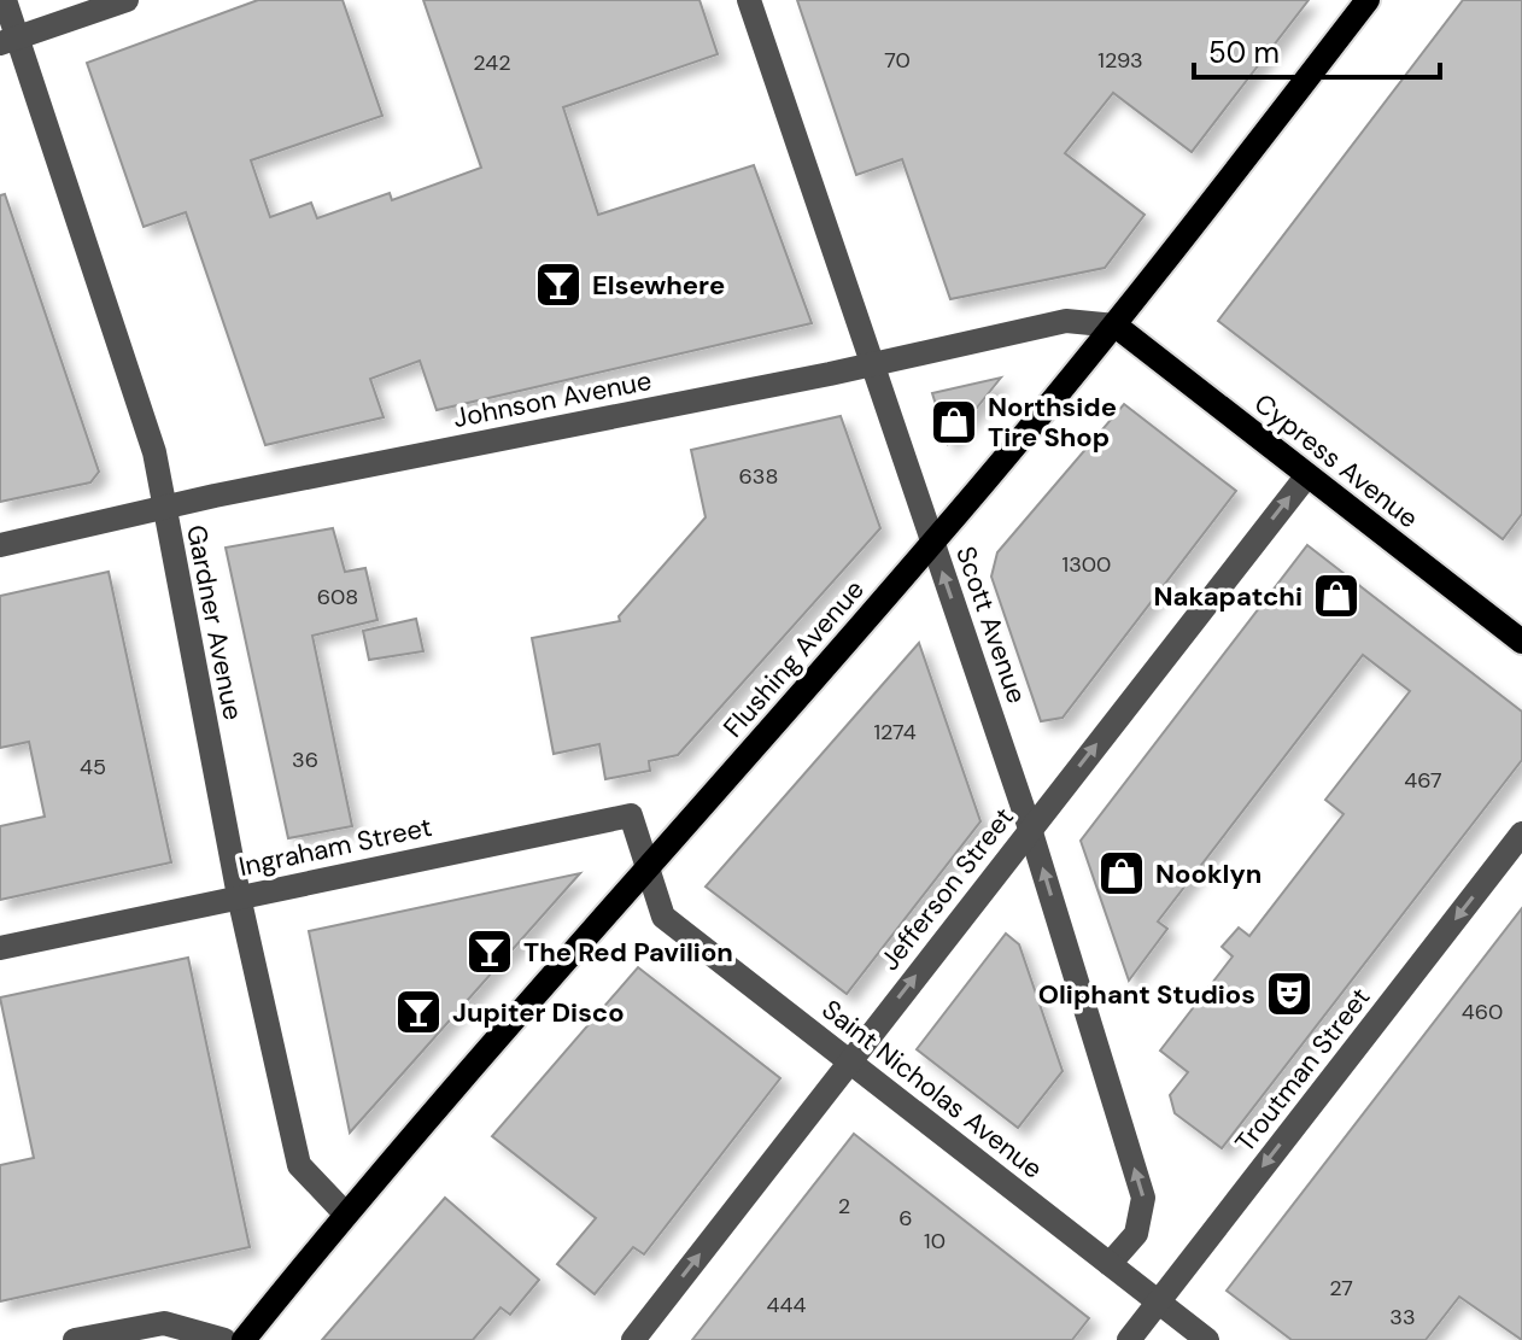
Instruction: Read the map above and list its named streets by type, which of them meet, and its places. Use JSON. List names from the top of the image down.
{
  "streets": {
    "main road": ["Cypress Avenue", "Flushing Avenue"],
    "street": [
      "Johnson Avenue",
      "Gardner Avenue",
      "Scott Avenue",
      "Ingraham Street",
      "Jefferson Street",
      "Troutman Street",
      "Saint Nicholas Avenue"
    ]
  },
  "crossings": [
    ["Johnson Avenue", "Cypress Avenue"],
    ["Johnson Avenue", "Gardner Avenue"],
    ["Johnson Avenue", "Scott Avenue"],
    ["Johnson Avenue", "Flushing Avenue"],
    ["Cypress Avenue", "Flushing Avenue"],
    ["Cypress Avenue", "Jefferson Street"],
    ["Gardner Avenue", "Flushing Avenue"],
    ["Gardner Avenue", "Ingraham Street"],
    ["Scott Avenue", "Flushing Avenue"],
    ["Scott Avenue", "Jefferson Street"],
    ["Scott Avenue", "Saint Nicholas Avenue"],
    ["Flushing Avenue", "Ingraham Street"],
    ["Flushing Avenue", "Saint Nicholas Avenue"],
    ["Ingraham Street", "Saint Nicholas Avenue"],
    ["Jefferson Street", "Saint Nicholas Avenue"],
    ["Troutman Street", "Saint Nicholas Avenue"]
  ],
  "one_way": ["Scott Avenue", "Jefferson Street", "Troutman Street"],
  "places": {
    "bar": ["Elsewhere", "The Red Pavilion", "Jupiter Disco"],
    "shop": ["Northside Tire Shop", "Nakapatchi", "Nooklyn"],
    "theatre": ["Oliphant Studios"]
  },
  "house_numbers": [
    "70",
    "1293",
    "242",
    "638",
    "1300",
    "608",
    "1274",
    "36",
    "45",
    "467",
    "460",
    "2",
    "6",
    "10",
    "27",
    "444",
    "33"
  ],
  "scale_bar": "50 m"
}
